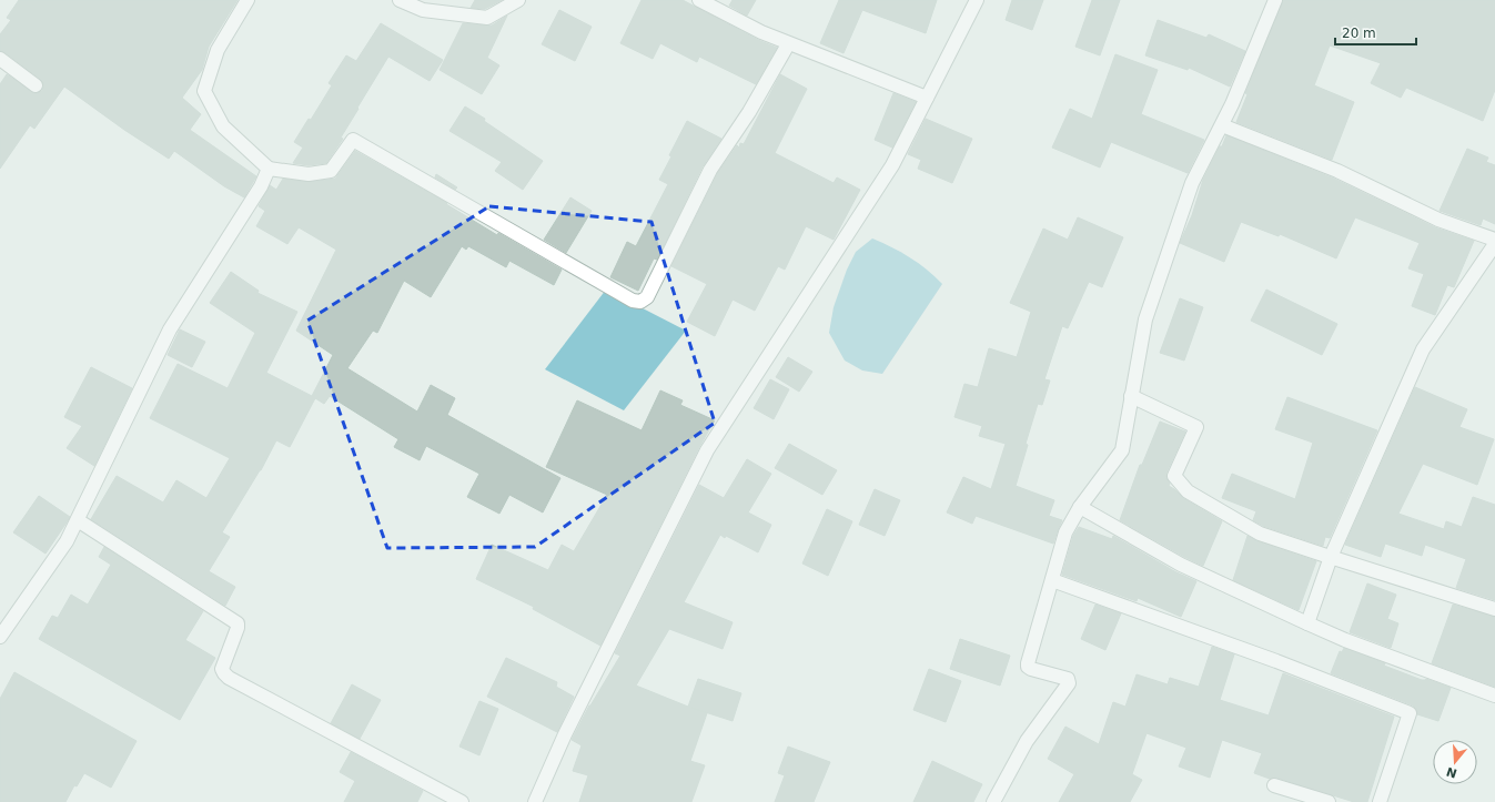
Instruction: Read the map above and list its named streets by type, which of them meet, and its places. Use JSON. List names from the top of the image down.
{
  "scale_bar": "20 m",
  "north": "bottom"
}
